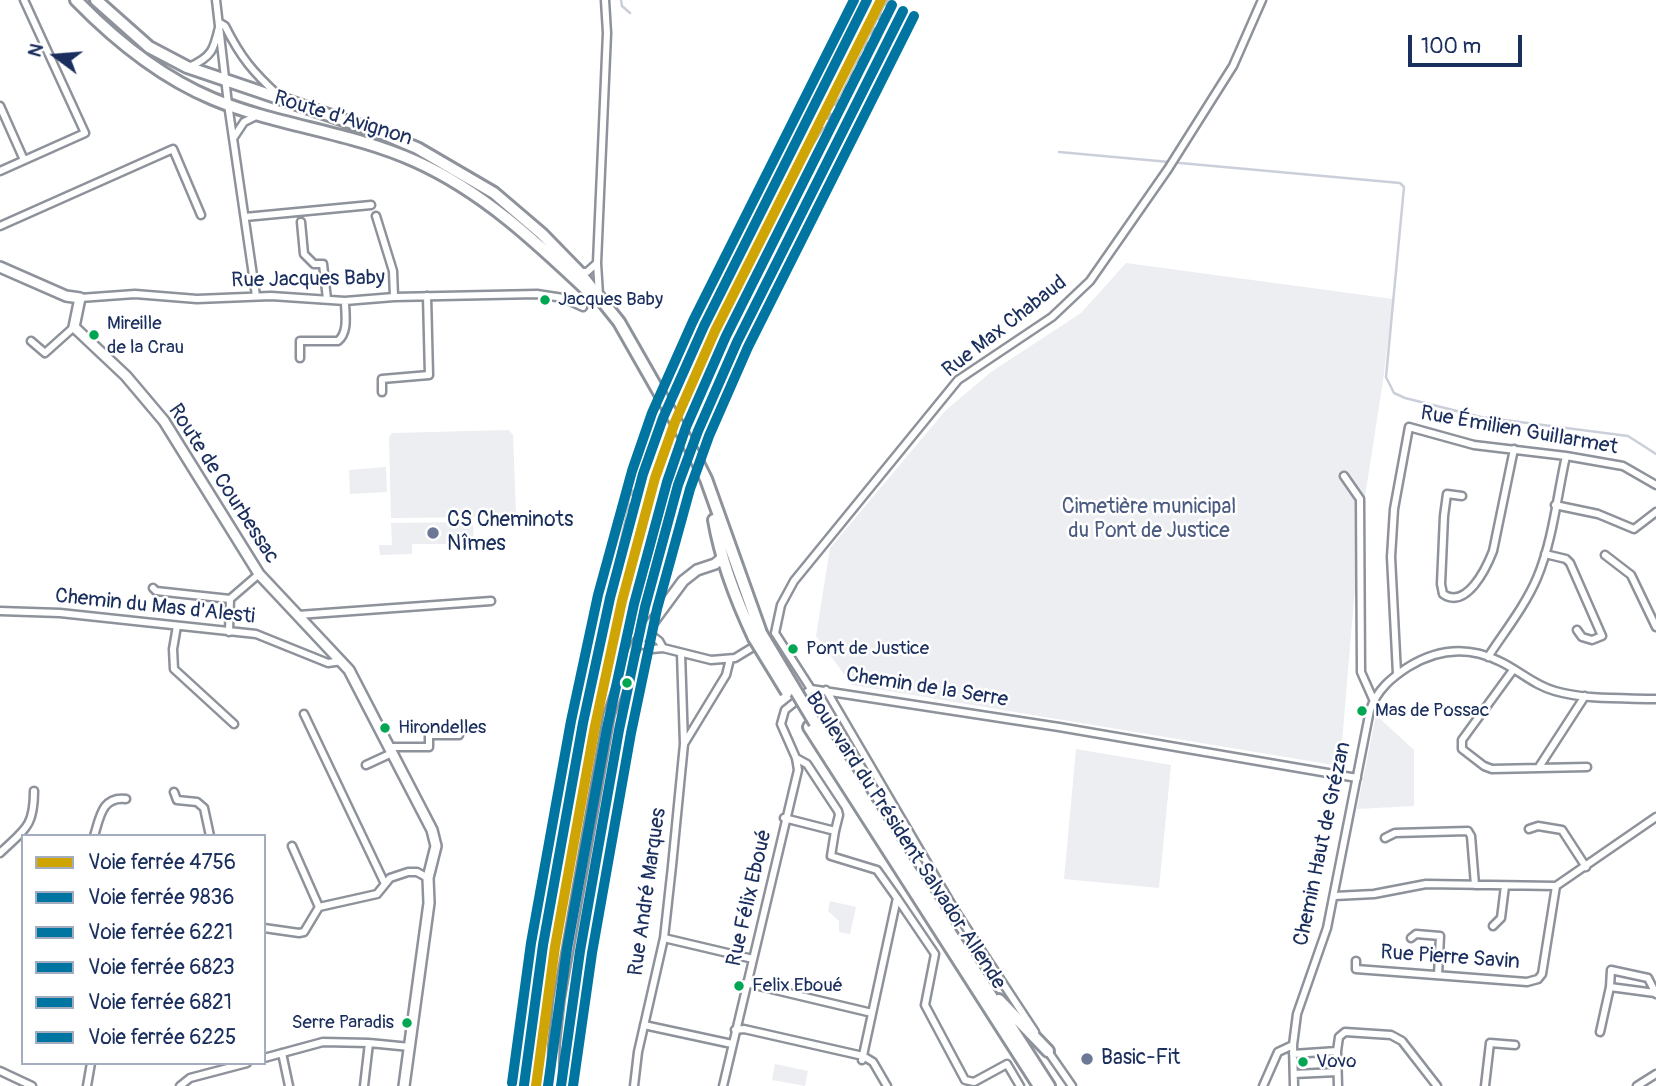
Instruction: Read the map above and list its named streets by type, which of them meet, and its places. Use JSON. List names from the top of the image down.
{
  "streets": {
    "main road": ["Route d'Avignon", "Boulevard du Président Salvador Allende"],
    "street": [
      "Rue Jacques Baby",
      "Rue Max Chabaud",
      "Rue Émilien Guillarmet",
      "Route de Courbessac",
      "Chemin du Mas d'Alesti",
      "Chemin de la Serre",
      "Chemin Haut de Grézan",
      "Rue André Marques",
      "Rue Félix Eboué",
      "Rue Pierre Savin"
    ]
  },
  "crossings": [
    ["Route de Courbessac", "Chemin du Mas d'Alesti"],
    ["Chemin de la Serre", "Chemin Haut de Grézan"]
  ],
  "parks": ["Cimetière municipal du Pont de Justice"],
  "places": [
    "Jacques Baby",
    "Mireille de la Crau",
    "CS Cheminots Nîmes",
    "Pont de Justice",
    "Mas de Possac",
    "Hirondelles",
    "Felix Eboué",
    "Serre Paradis",
    "Basic-Fit",
    "Vovo"
  ],
  "lines": [
    "rail line 4756",
    "rail line 6221",
    "rail line 6821",
    "rail line 9836",
    "rail line 6823",
    "rail line 6225"
  ],
  "legend": [
    "Voie ferrée 4756",
    "Voie ferrée 9836",
    "Voie ferrée 6221",
    "Voie ferrée 6823",
    "Voie ferrée 6821",
    "Voie ferrée 6225"
  ],
  "scale_bar": "100 m",
  "north": "left"
}
